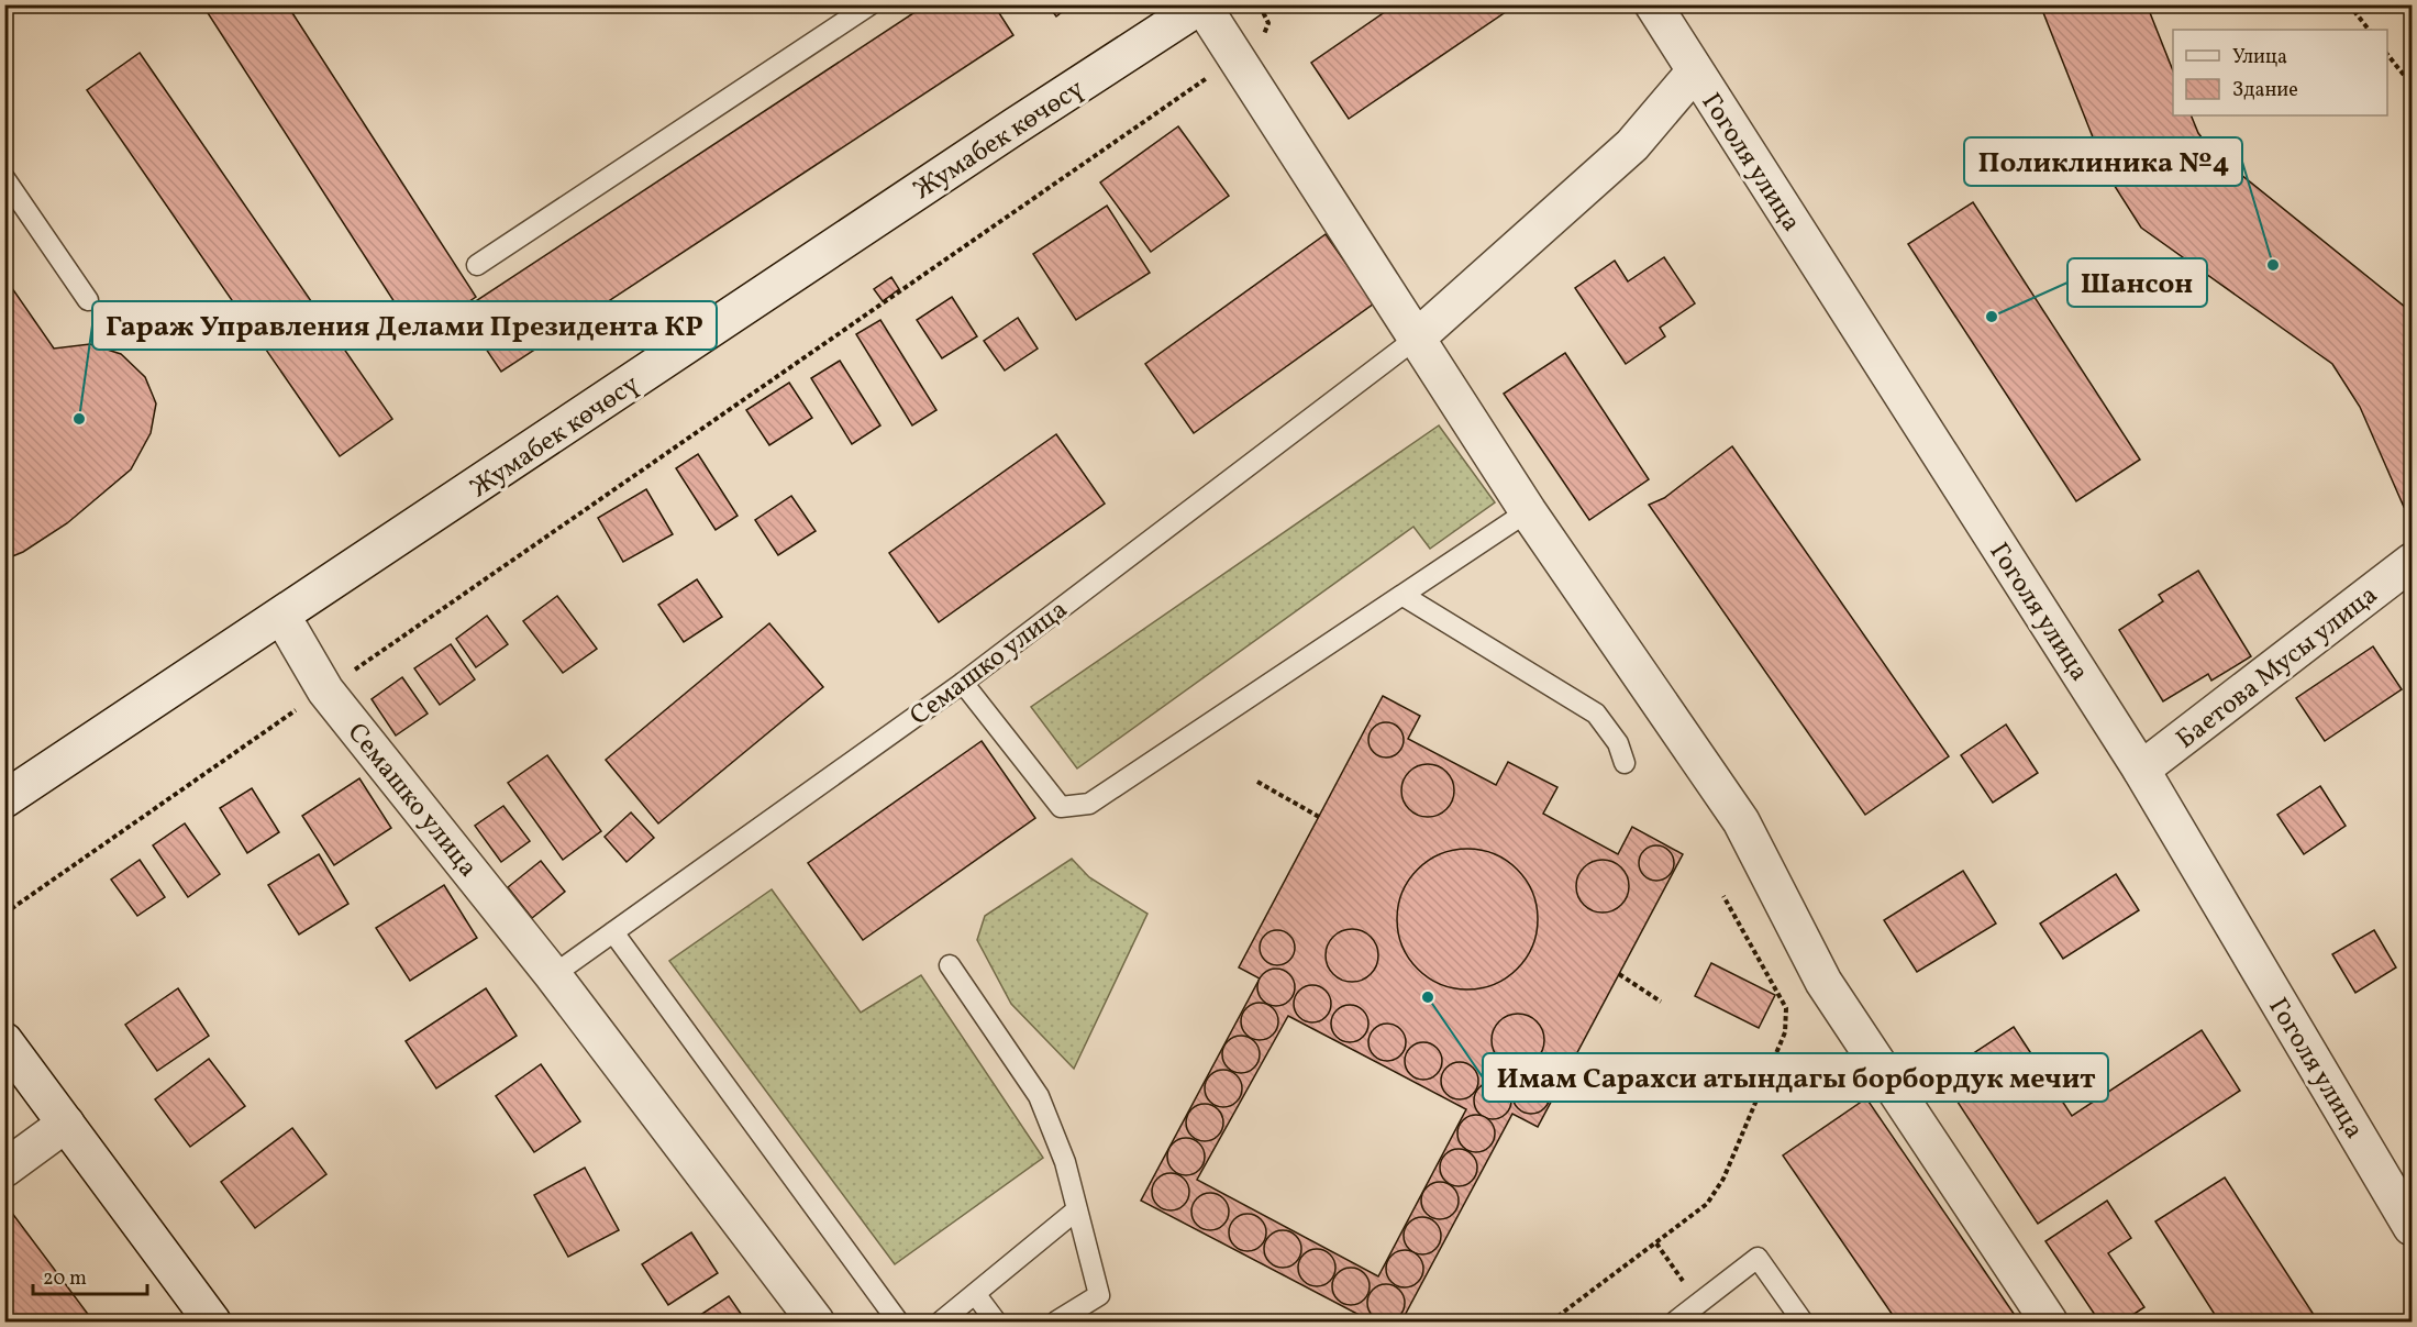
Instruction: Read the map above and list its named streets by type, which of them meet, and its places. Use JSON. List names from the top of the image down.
{
  "streets": {
    "street": [
      "Жумабек көчөсү",
      "Гоголя улица",
      "Семашко улица",
      "Баетова Мусы улица"
    ]
  },
  "crossings": [
    ["Жумабек көчөсү", "Семашко улица"],
    ["Гоголя улица", "Баетова Мусы улица"]
  ],
  "places": [
    "Поликлиника №4",
    "Шансон",
    "Гараж Управления Делами Президента КР",
    "Имам Сарахси атындагы борбордук мечит"
  ],
  "legend": ["Улица", "Здание"],
  "scale_bar": "20 m"
}
